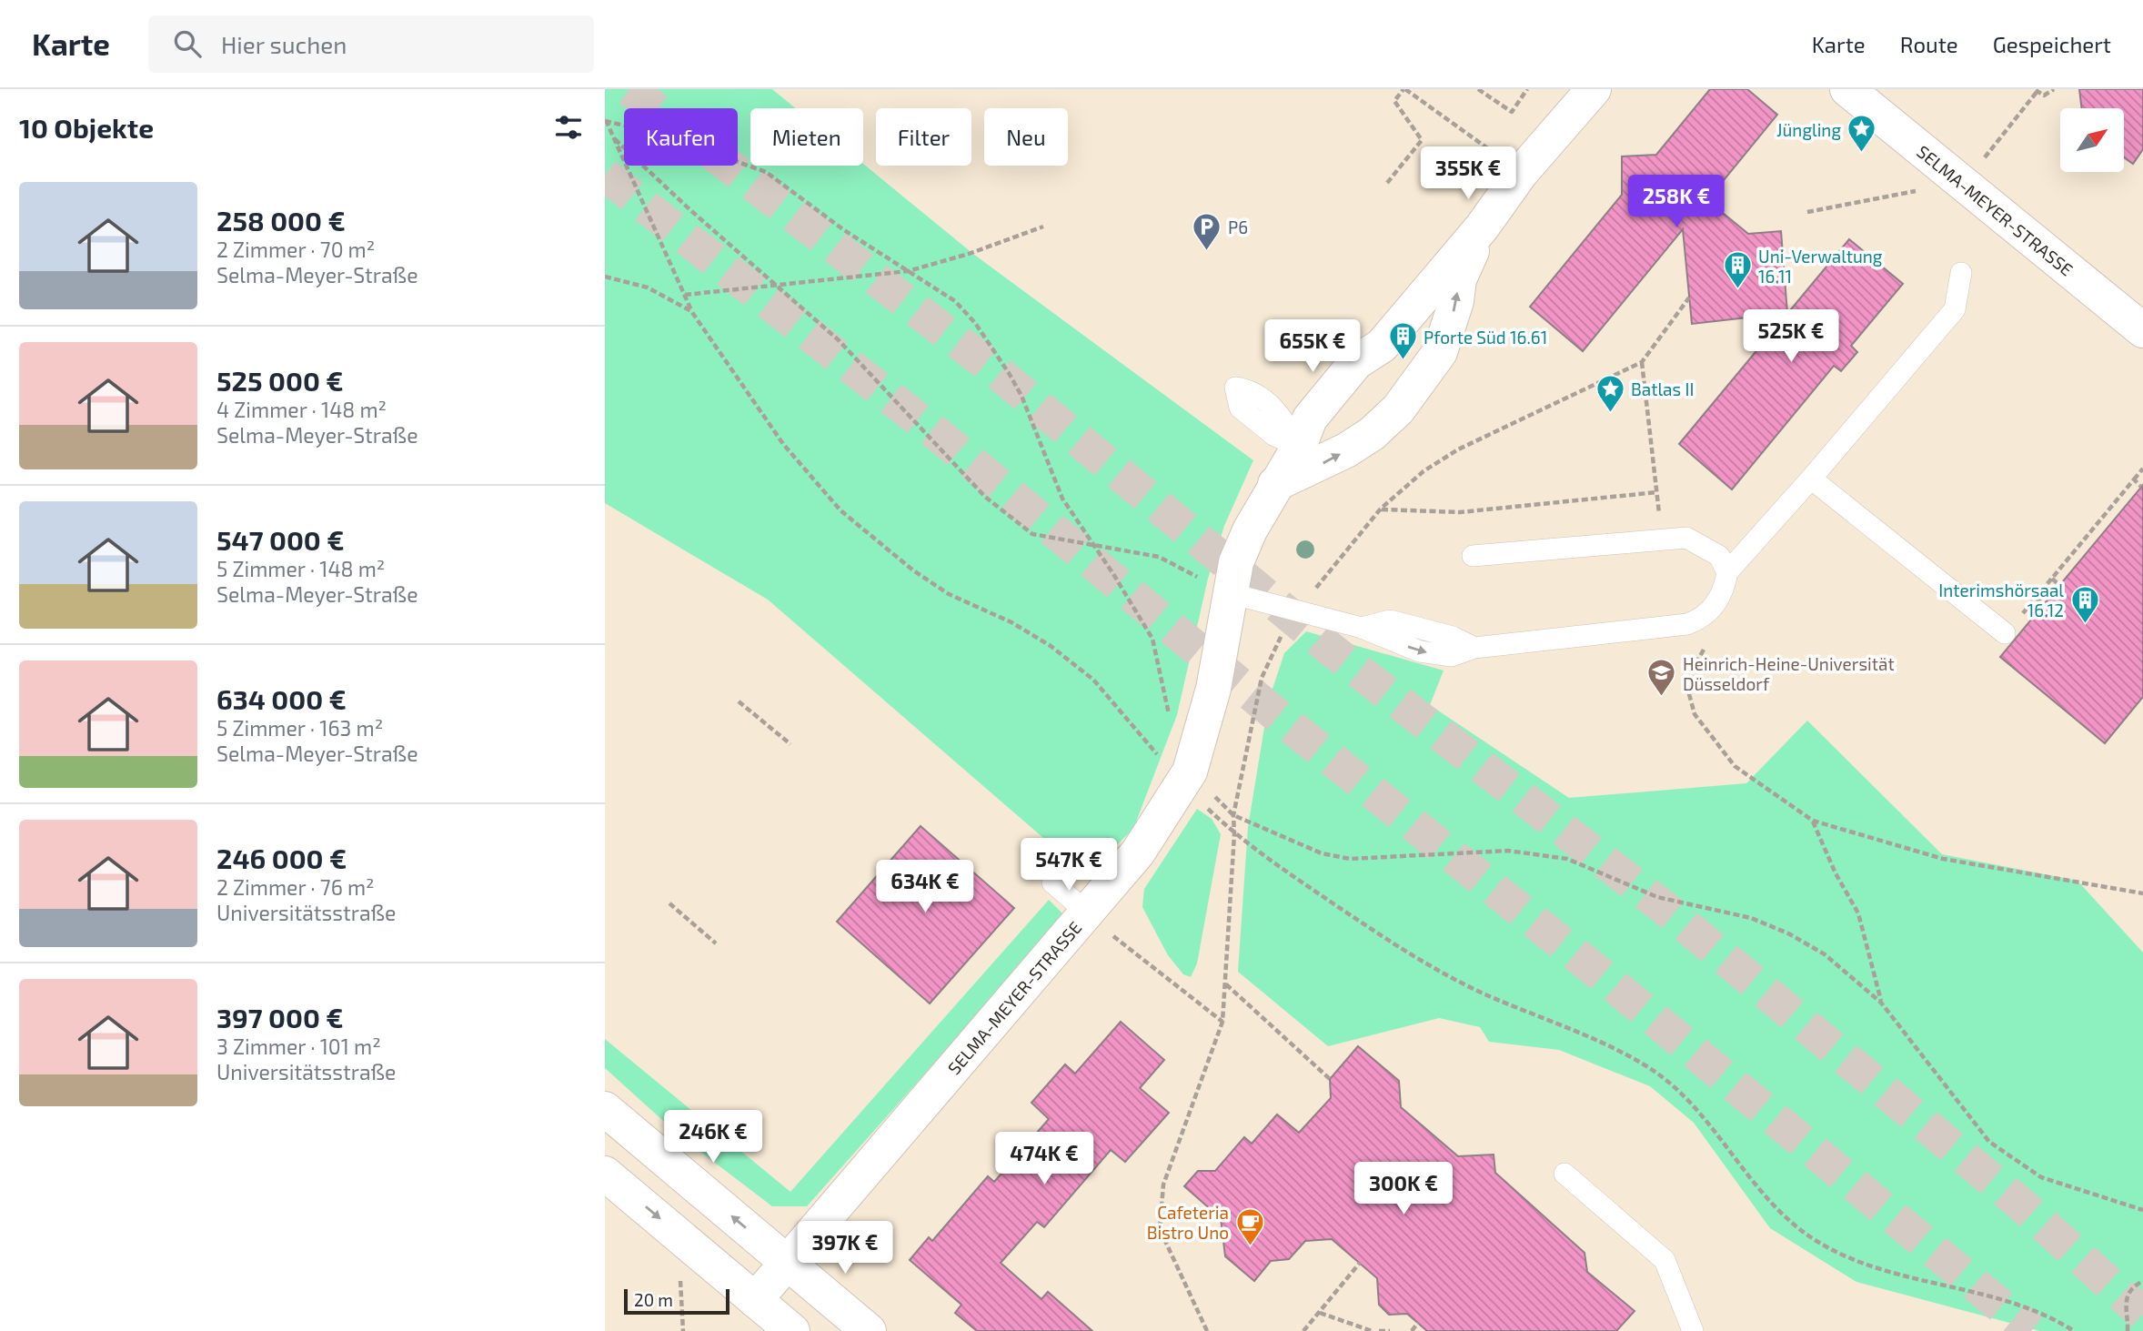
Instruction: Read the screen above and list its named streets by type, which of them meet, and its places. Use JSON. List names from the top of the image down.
{
  "streets": {
    "street": ["SELMA-MEYER-STRASSE"]
  },
  "places": {
    "place": ["Jüngling", "Batlas II"],
    "parking": ["P6"],
    "building": ["Uni-Verwaltung 16.11", "Pforte Süd 16.61", "Interimshörsaal 16.12"],
    "school or university": ["Heinrich-Heine-Universität Düsseldorf"],
    "cafe": ["Cafeteria Bistro Uno"]
  },
  "scale_bar": "20 m",
  "north": "top right",
  "page": {
    "header": "Karte",
    "search": "Hier suchen",
    "nav": ["Karte", "Route", "Gespeichert"],
    "heading": "10 Objekte",
    "chip": [
      "Kaufen",
      "Mieten",
      "Filter",
      "Neu"
    ],
    "price": [
      "355K €",
      "258K €",
      "525K €",
      "655K €",
      "547K €",
      "634K €",
      "246K €",
      "474K €",
      "300K €",
      "397K €"
    ],
    "list": [
      {
        "name": "258 000 €",
        "note": "2 Zimmer · 70 m² · Selma-Meyer-Straße"
      },
      {
        "name": "525 000 €",
        "note": "4 Zimmer · 148 m² · Selma-Meyer-Straße"
      },
      {
        "name": "547 000 €",
        "note": "5 Zimmer · 148 m² · Selma-Meyer-Straße"
      },
      {
        "name": "634 000 €",
        "note": "5 Zimmer · 163 m² · Selma-Meyer-Straße"
      },
      {
        "name": "246 000 €",
        "note": "2 Zimmer · 76 m² · Universitätsstraße"
      },
      {
        "name": "397 000 €",
        "note": "3 Zimmer · 101 m² · Universitätsstraße"
      }
    ],
    "scale": "20 m"
  }
}
